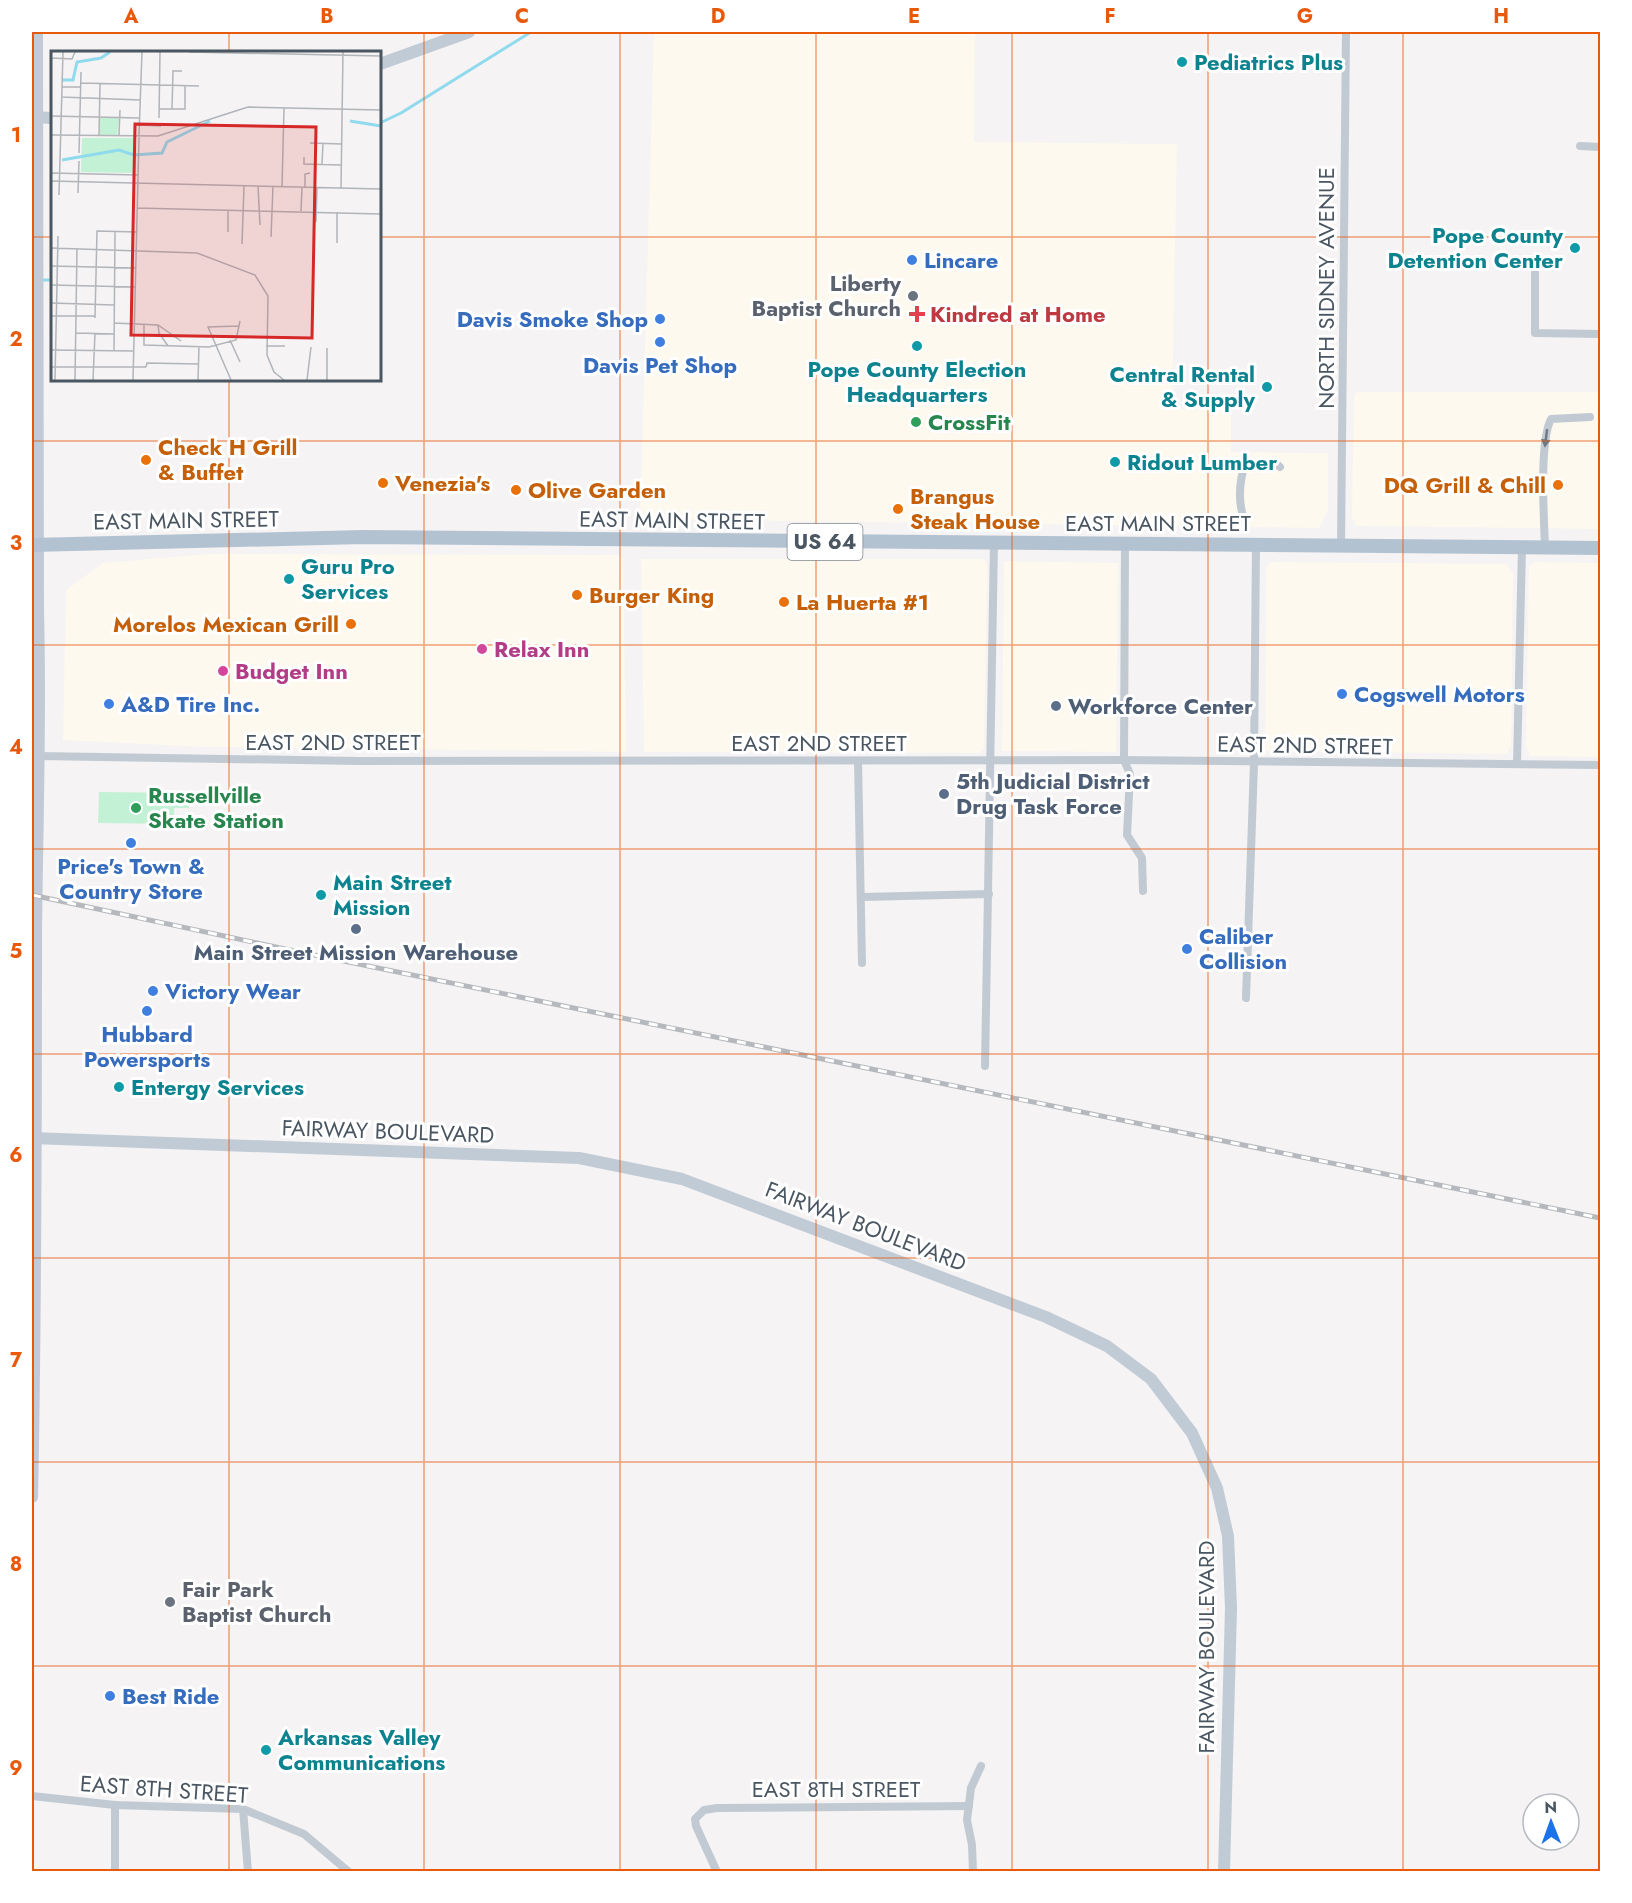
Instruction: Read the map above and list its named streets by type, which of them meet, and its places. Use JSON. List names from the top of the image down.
{
  "streets": {
    "main road": ["EAST MAIN STREET", "US 64"],
    "street": [
      "NORTH SIDNEY AVENUE",
      "EAST 2ND STREET",
      "FAIRWAY BOULEVARD",
      "EAST 8TH STREET"
    ]
  },
  "crossings": [
    ["NORTH SIDNEY AVENUE", "EAST MAIN STREET"]
  ],
  "places": {
    "other": [
      "Pediatrics Plus",
      "Pope County Detention Center",
      "Lincare",
      "Liberty Baptist Church",
      "Davis Smoke Shop",
      "Davis Pet Shop",
      "Pope County Election Headquarters",
      "Central Rental & Supply",
      "CrossFit",
      "Check H Grill & Buffet",
      "Ridout Lumber",
      "Venezia's",
      "DQ Grill & Chill",
      "Olive Garden",
      "Brangus Steak House",
      "Guru Pro Services",
      "Burger King",
      "La Huerta #1",
      "Morelos Mexican Grill",
      "Relax Inn",
      "Budget Inn",
      "Cogswell Motors",
      "A&D Tire Inc.",
      "Workforce Center",
      "5th Judicial District Drug Task Force",
      "Russellville Skate Station",
      "Price's Town & Country Store",
      "Main Street Mission",
      "Main Street Mission Warehouse",
      "Caliber Collision",
      "Victory Wear",
      "Hubbard Powersports",
      "Entergy Services",
      "Fair Park Baptist Church",
      "Best Ride",
      "Arkansas Valley Communications"
    ],
    "health": ["Kindred at Home"]
  },
  "north": "top",
  "grid": {
    "columns": [
      "A",
      "B",
      "C",
      "D",
      "E",
      "F",
      "G",
      "H"
    ],
    "rows": [
      "1",
      "2",
      "3",
      "4",
      "5",
      "6",
      "7",
      "8",
      "9"
    ]
  }
}
